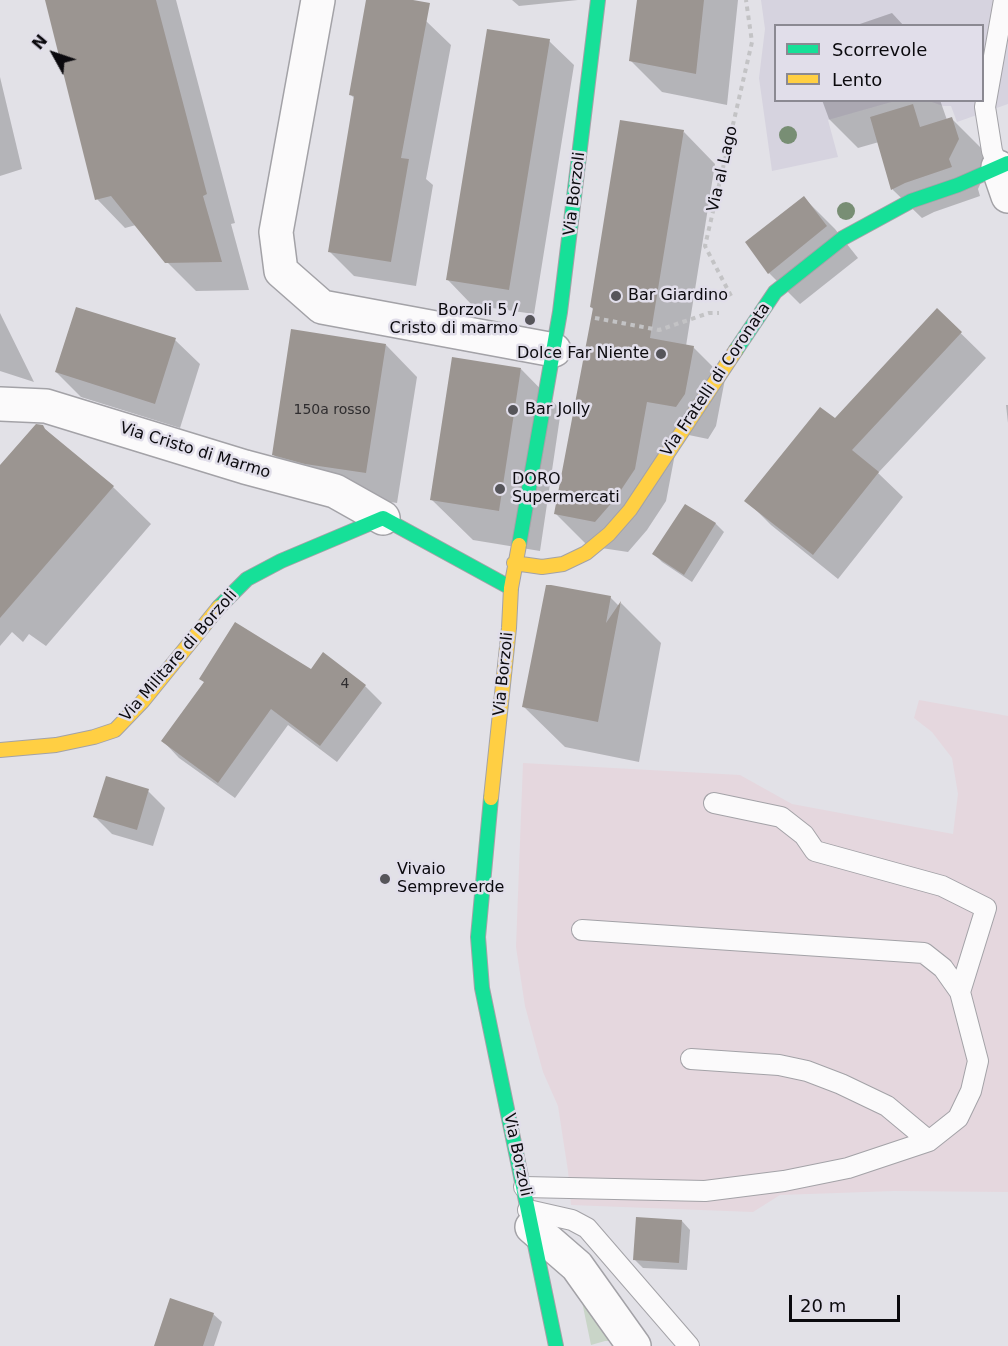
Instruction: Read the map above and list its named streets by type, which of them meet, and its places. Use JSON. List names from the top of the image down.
{
  "streets": {
    "main road": ["Via Borzoli", "Via Fratelli di Coronata", "Via Militare di Borzoli"],
    "street": ["Via Cristo di Marmo"],
    "path": ["Via al Lago"]
  },
  "crossings": [
    ["Via Borzoli", "Via Fratelli di Coronata"],
    ["Via Cristo di Marmo", "Via Militare di Borzoli"]
  ],
  "places": [
    "Bar Giardino",
    "Borzoli 5 / Cristo di marmo",
    "Dolce Far Niente",
    "Bar Jolly",
    "DORO Supermercati",
    "Vivaio Sempreverde"
  ],
  "house_numbers": ["150a rosso", "4"],
  "legend": ["Scorrevole", "Lento"],
  "scale_bar": "20 m",
  "north": "top left"
}
